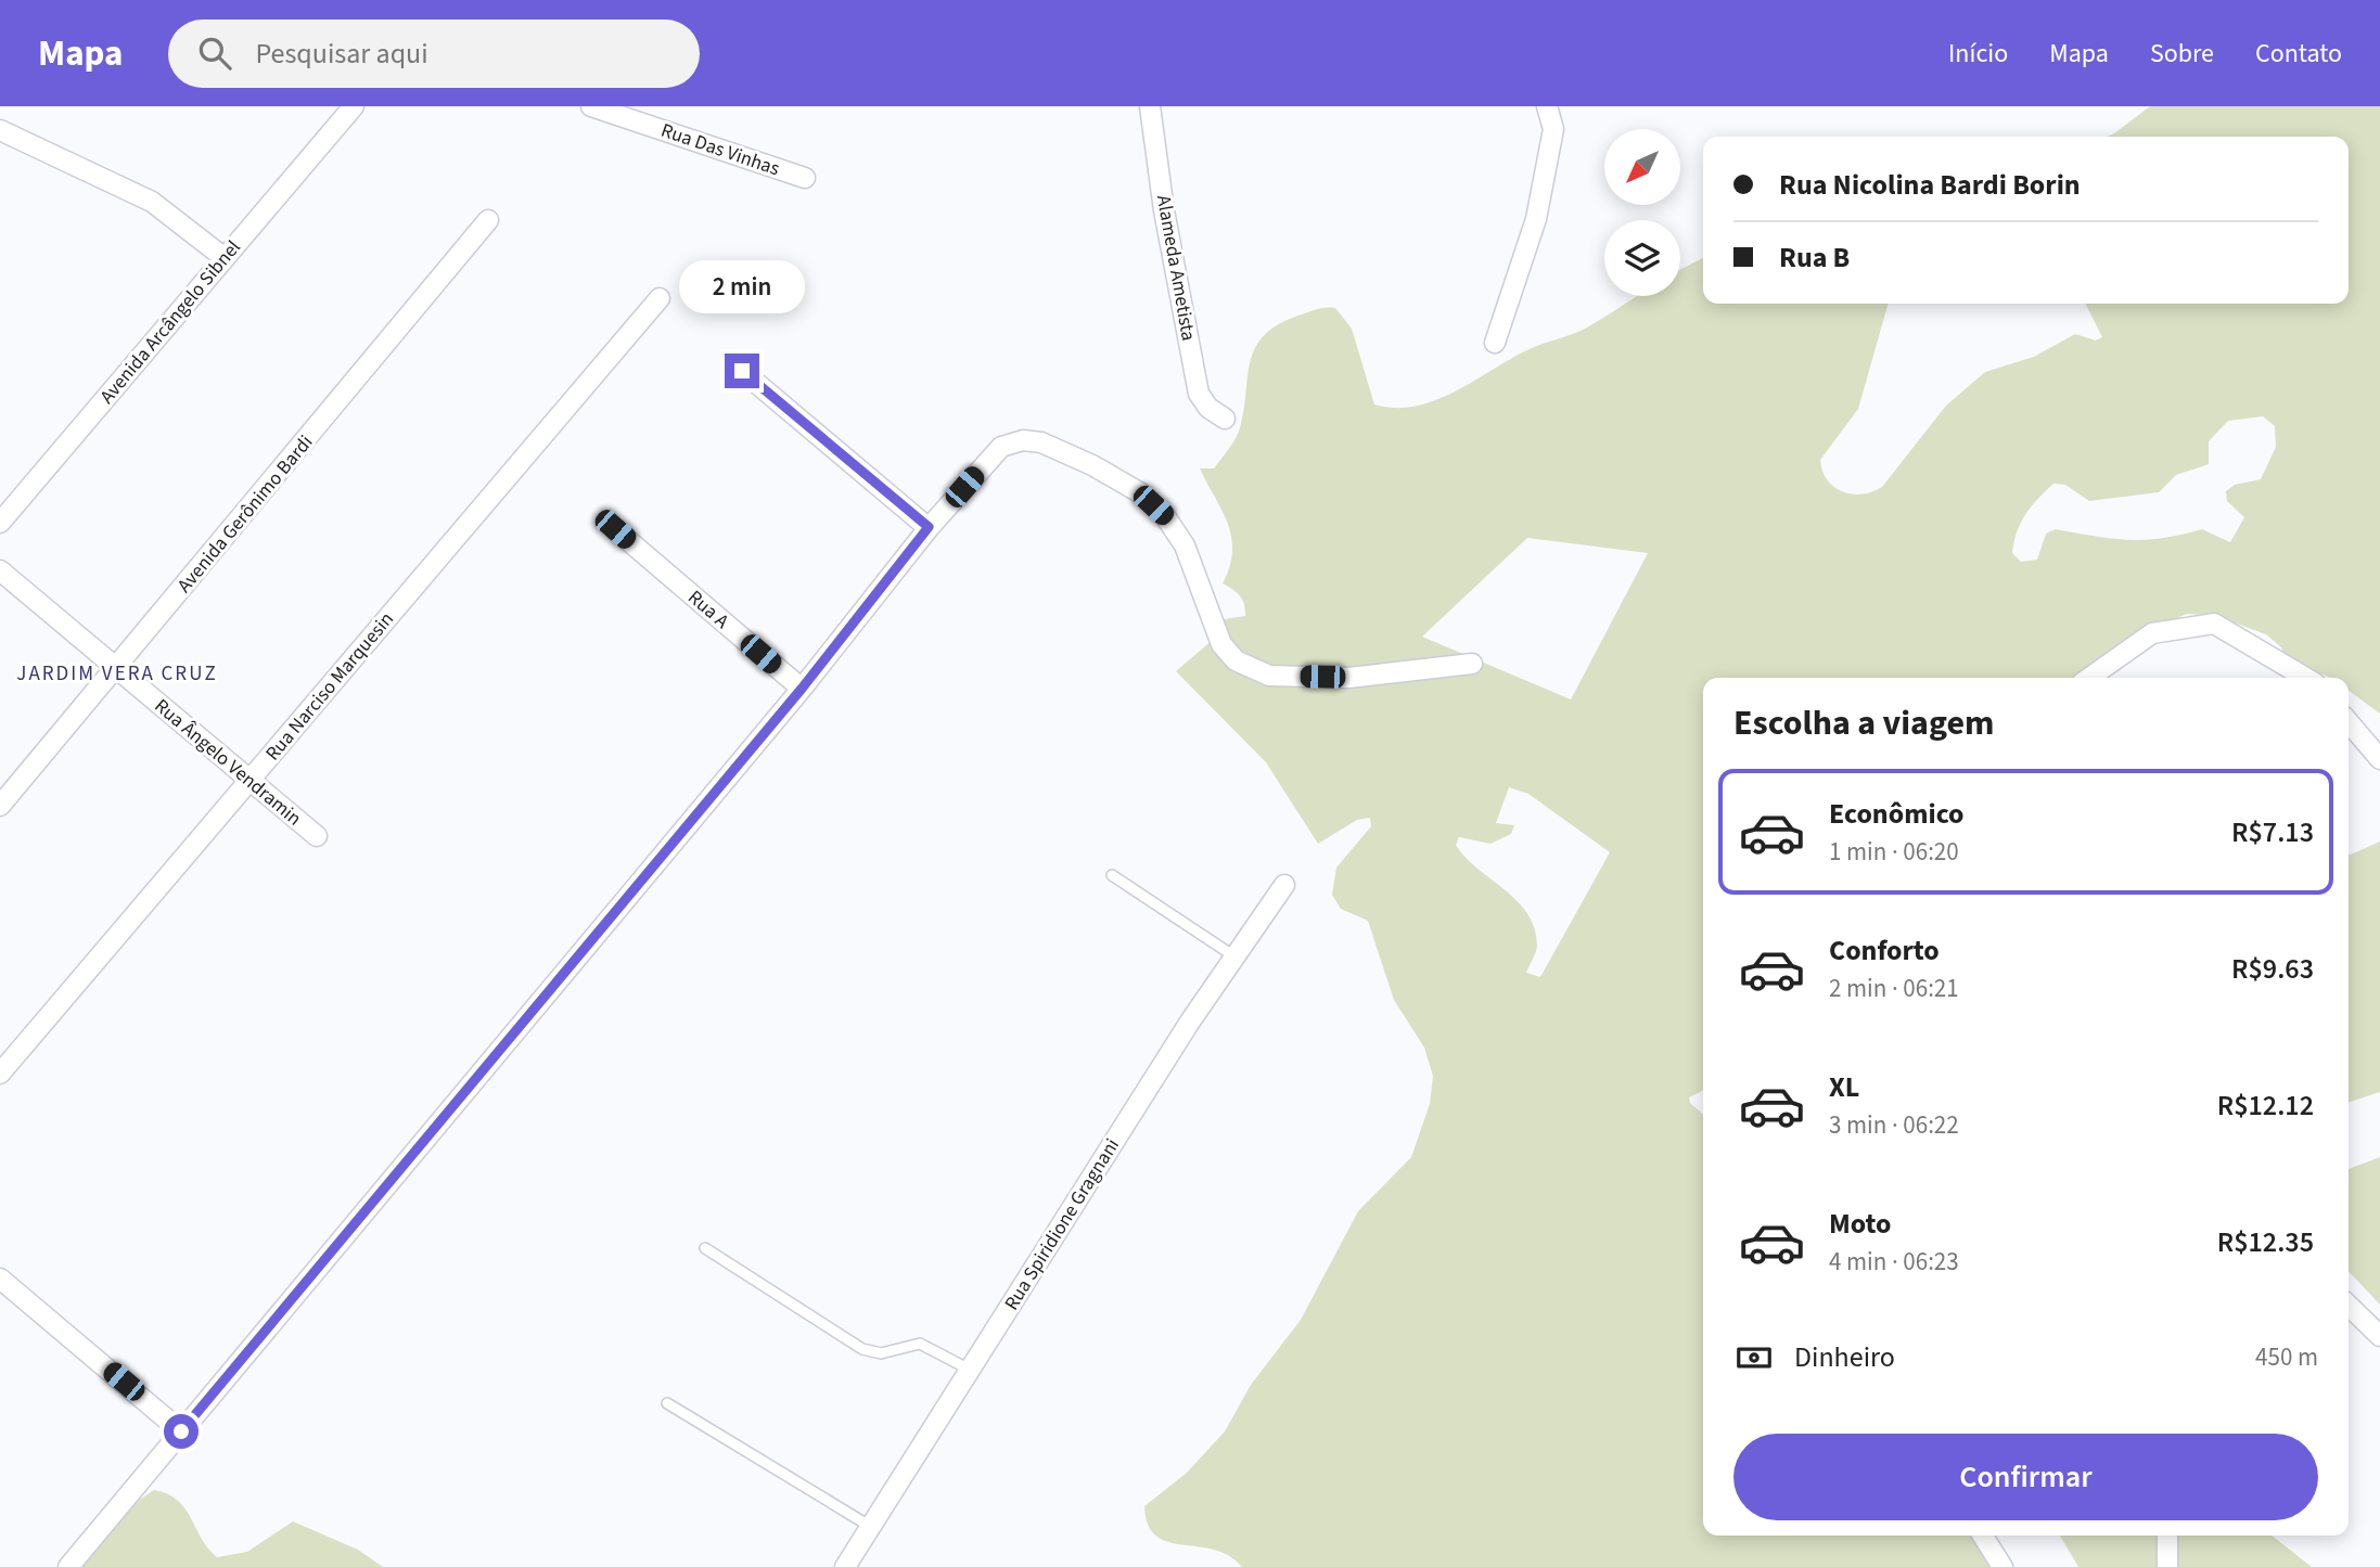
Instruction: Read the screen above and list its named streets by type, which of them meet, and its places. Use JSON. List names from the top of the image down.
{
  "streets": {
    "street": [
      "Rua Das Vinhas",
      "Alameda Ametista",
      "Avenida Arcângelo Sibnel",
      "Avenida Gerônimo Bardi",
      "Rua A",
      "Rua Narciso Marquesin",
      "Rua Ângelo Vendramin",
      "Rua Spiridione Gragnani"
    ]
  },
  "crossings": [
    ["Avenida Gerônimo Bardi", "Rua Ângelo Vendramin"],
    ["Rua Narciso Marquesin", "Rua Ângelo Vendramin"]
  ],
  "districts": ["JARDIM VERA CRUZ"],
  "north": "bottom left",
  "page": {
    "header": "Mapa",
    "search": "Pesquisar aqui",
    "nav": [
      "Início",
      "Mapa",
      "Sobre",
      "Contato"
    ],
    "banner": ["Rua Nicolina Bardi Borin", "Rua B"],
    "bubble": "2 min",
    "heading": "Escolha a viagem",
    "list": [
      {
        "name": "Econômico",
        "note": "1 min · 06:20",
        "value": "R$7.13"
      },
      {
        "name": "Conforto",
        "note": "2 min · 06:21",
        "value": "R$9.63"
      },
      {
        "name": "XL",
        "note": "3 min · 06:22",
        "value": "R$12.12"
      },
      {
        "name": "Moto",
        "note": "4 min · 06:23",
        "value": "R$12.35"
      }
    ],
    "pay": ["Dinheiro", "450 m"],
    "buttons": "Confirmar"
  }
}
